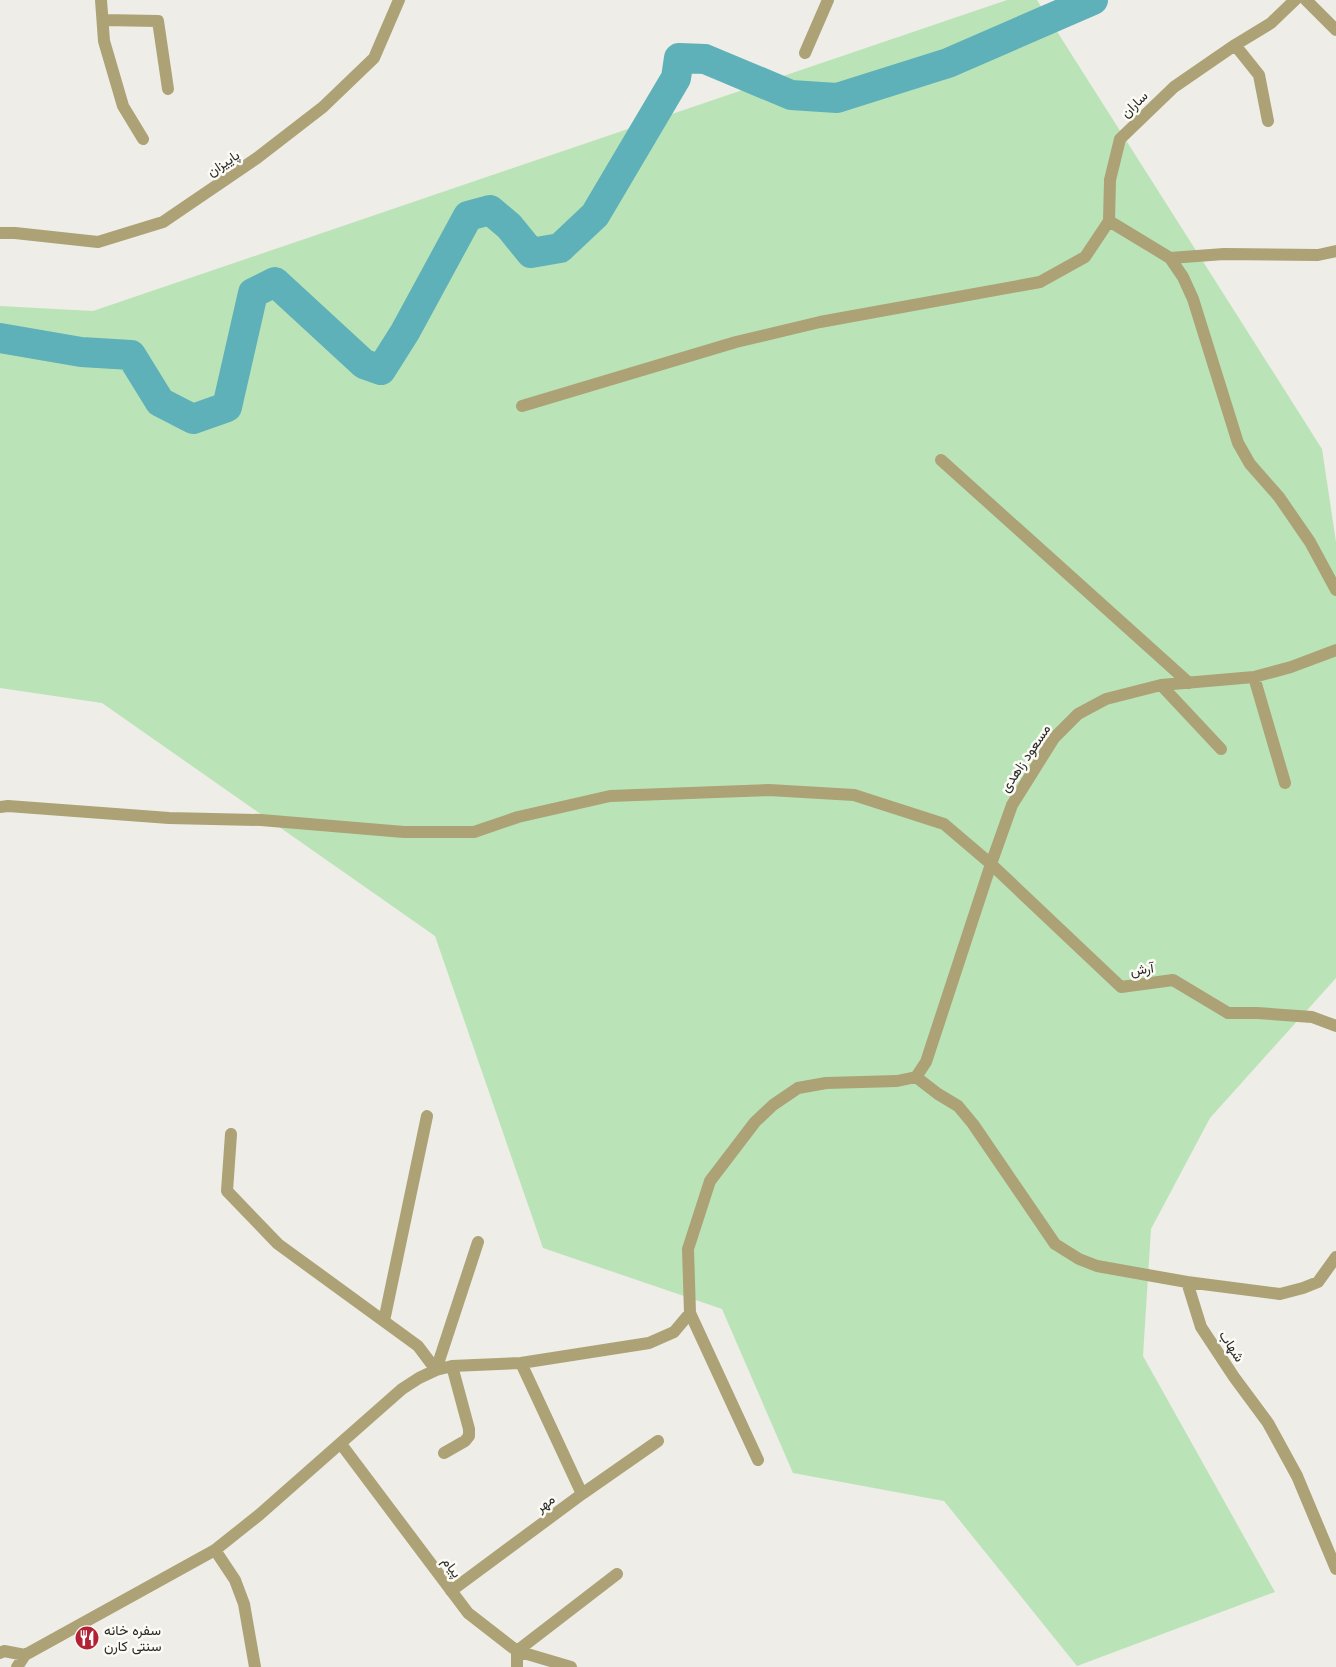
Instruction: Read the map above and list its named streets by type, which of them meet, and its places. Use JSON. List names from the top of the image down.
{
  "streets": {
    "street": [
      "ساران",
      "پاییزان",
      "مسعود زاهدی",
      "آرش",
      "شهاب",
      "مهر",
      "پیام"
    ]
  },
  "crossings": [
    ["مسعود زاهدی", "آرش"],
    ["مهر", "پیام"]
  ],
  "places": {
    "restaurant": ["سفره خانه سنتی کارن"]
  }
}
